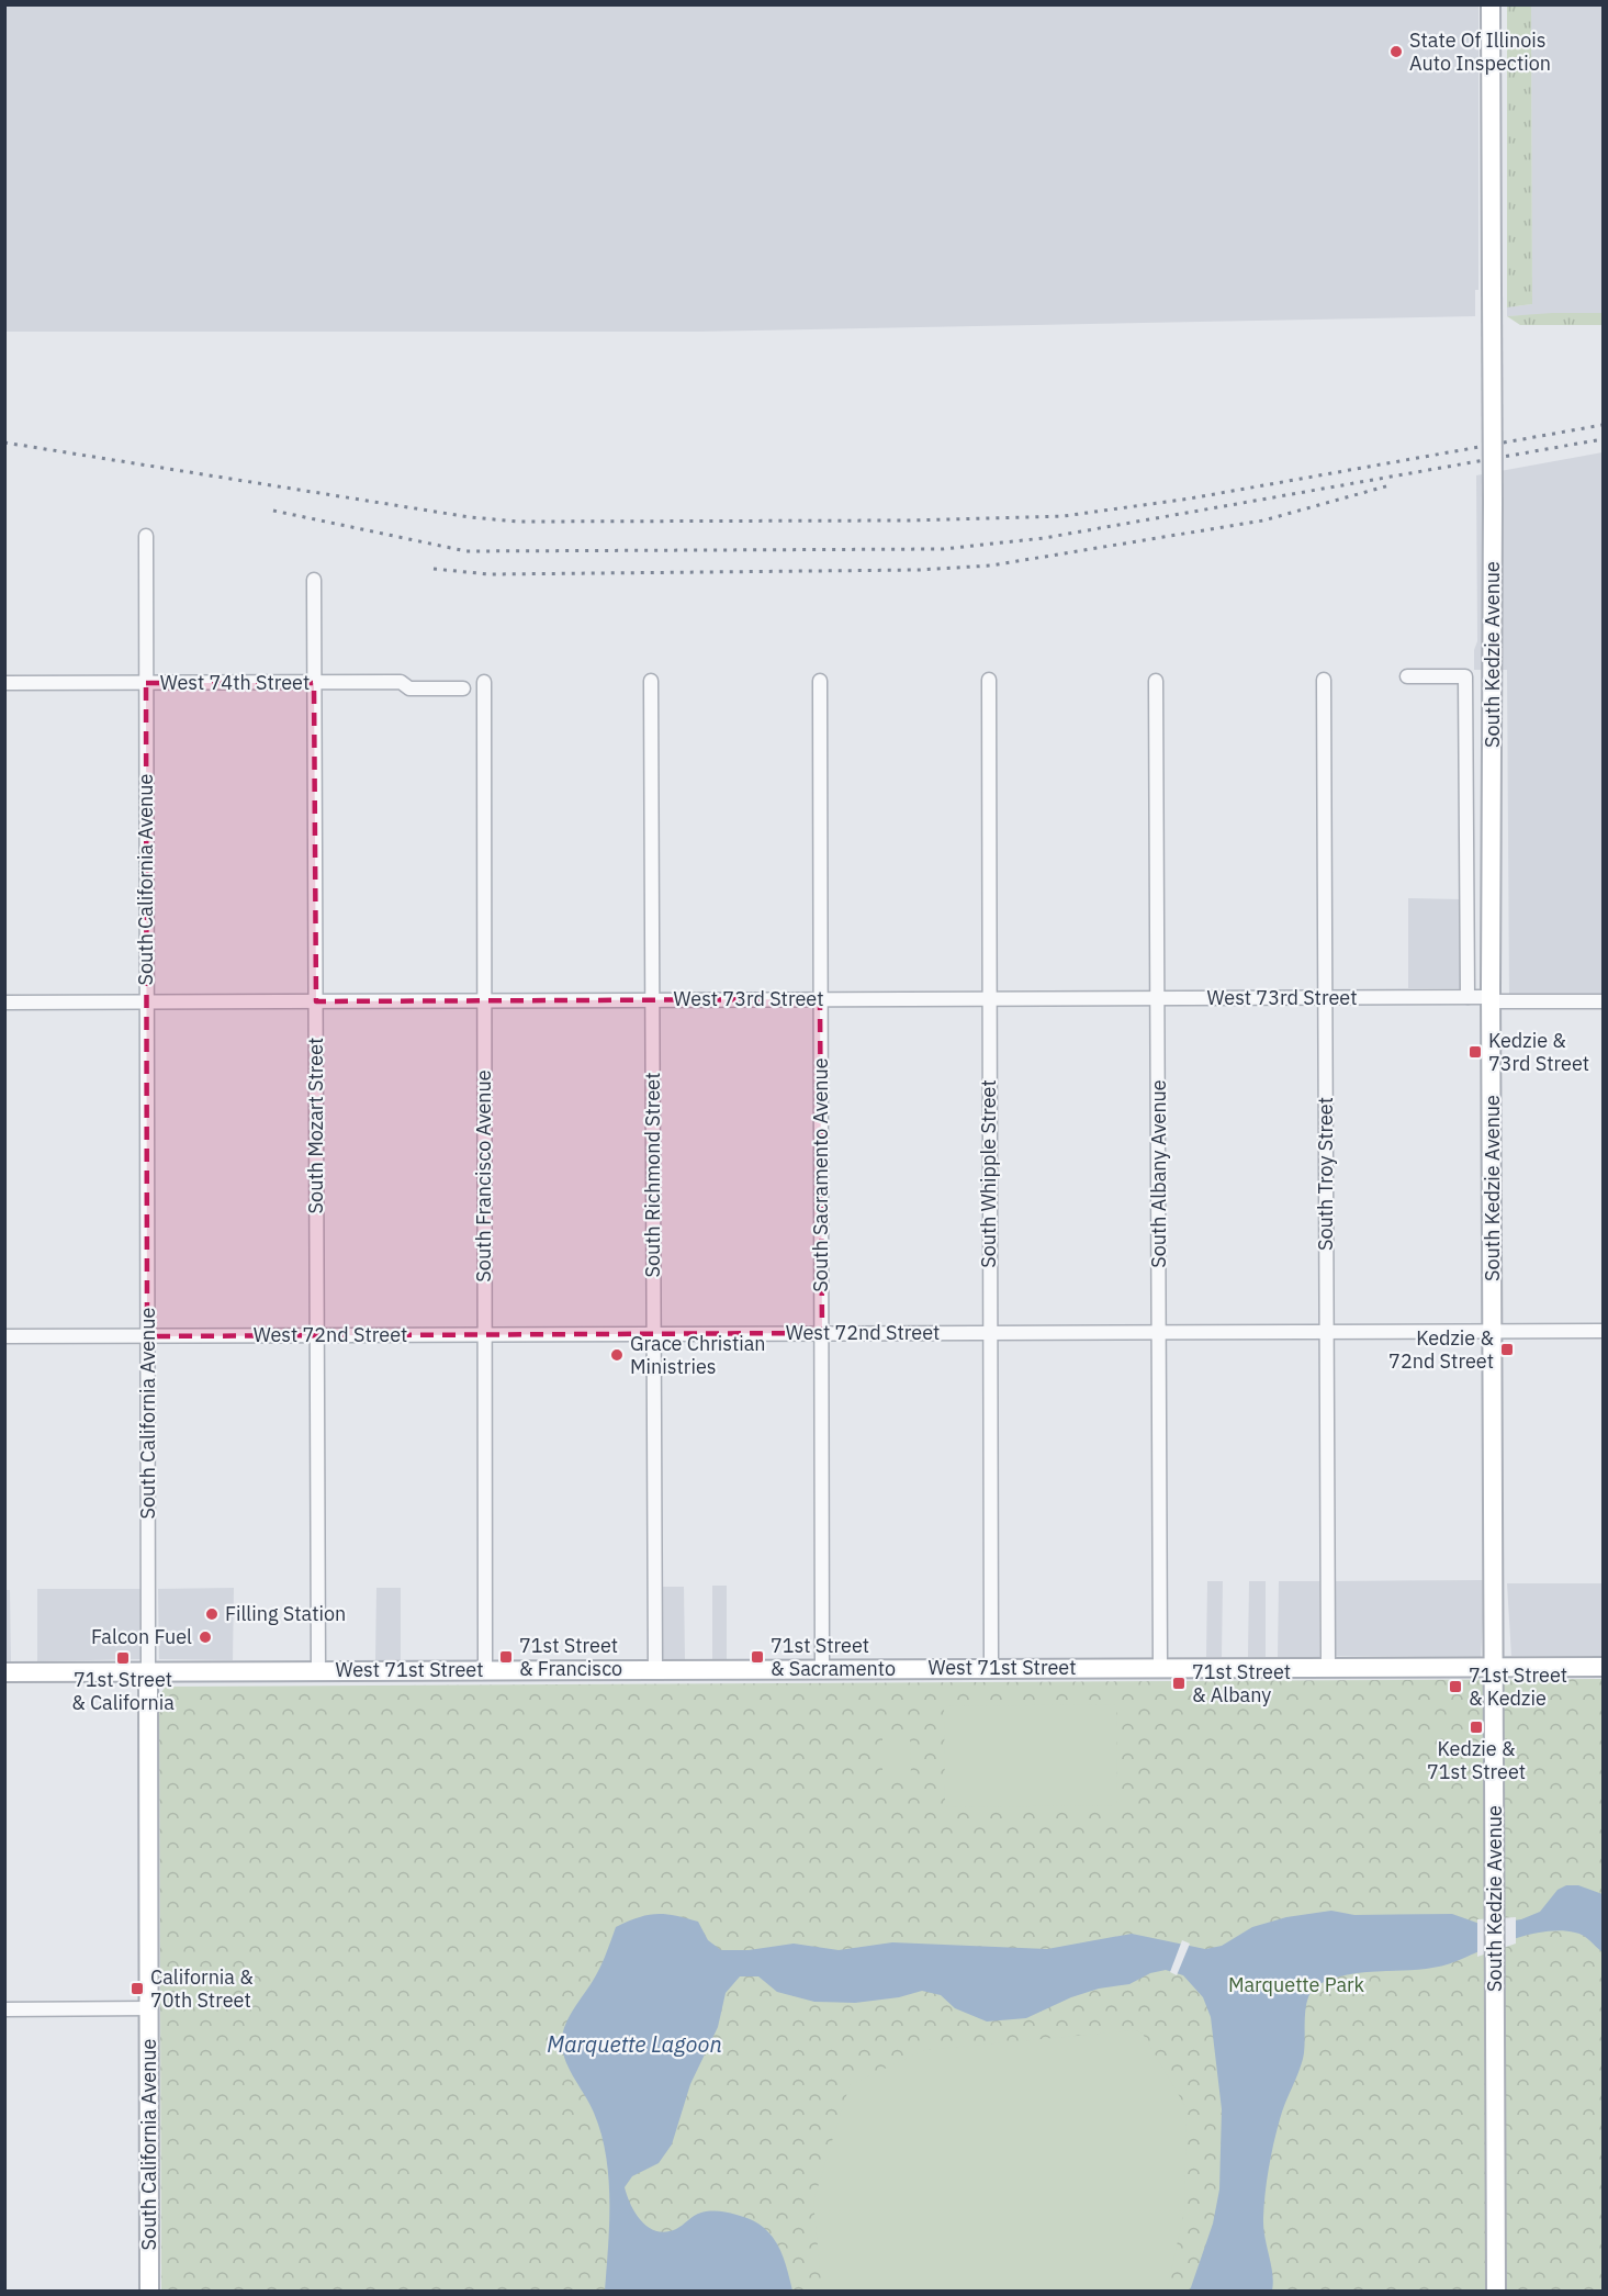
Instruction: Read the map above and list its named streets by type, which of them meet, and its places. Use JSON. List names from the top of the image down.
{
  "streets": {
    "main road": ["South Kedzie Avenue", "South California Avenue", "West 71st Street"],
    "street": [
      "West 74th Street",
      "West 73rd Street",
      "South Mozart Street",
      "South Whipple Street",
      "South Albany Avenue",
      "South Troy Street",
      "South Richmond Street",
      "South Sacramento Avenue",
      "South Francisco Avenue",
      "West 72nd Street"
    ]
  },
  "crossings": [
    ["South Kedzie Avenue", "West 73rd Street"],
    ["South Kedzie Avenue", "West 72nd Street"],
    ["South Kedzie Avenue", "West 71st Street"],
    ["West 74th Street", "South California Avenue"],
    ["West 74th Street", "South Mozart Street"],
    ["South California Avenue", "West 73rd Street"],
    ["South California Avenue", "West 72nd Street"],
    ["South California Avenue", "West 71st Street"],
    ["West 73rd Street", "South Mozart Street"],
    ["West 73rd Street", "South Whipple Street"],
    ["West 73rd Street", "South Albany Avenue"],
    ["West 73rd Street", "South Troy Street"],
    ["West 73rd Street", "South Richmond Street"],
    ["West 73rd Street", "South Sacramento Avenue"],
    ["West 73rd Street", "South Francisco Avenue"],
    ["South Mozart Street", "West 72nd Street"],
    ["South Mozart Street", "West 71st Street"],
    ["South Whipple Street", "West 72nd Street"],
    ["South Whipple Street", "West 71st Street"],
    ["South Albany Avenue", "West 72nd Street"],
    ["South Albany Avenue", "West 71st Street"],
    ["South Troy Street", "West 72nd Street"],
    ["South Troy Street", "West 71st Street"],
    ["South Richmond Street", "West 72nd Street"],
    ["South Richmond Street", "West 71st Street"],
    ["South Sacramento Avenue", "West 72nd Street"],
    ["South Sacramento Avenue", "West 71st Street"],
    ["South Francisco Avenue", "West 72nd Street"],
    ["South Francisco Avenue", "West 71st Street"]
  ],
  "water": ["Marquette Lagoon"],
  "parks": ["Marquette Park"],
  "places": {
    "other": [
      "State Of Illinois Auto Inspection",
      "Grace Christian Ministries",
      "Filling Station",
      "Falcon Fuel"
    ],
    "transit": [
      "Kedzie & 73rd Street",
      "Kedzie & 72nd Street",
      "71st Street & Francisco",
      "71st Street & Sacramento",
      "71st Street & California",
      "71st Street & Albany",
      "71st Street & Kedzie",
      "Kedzie & 71st Street",
      "California & 70th Street"
    ]
  }
}
